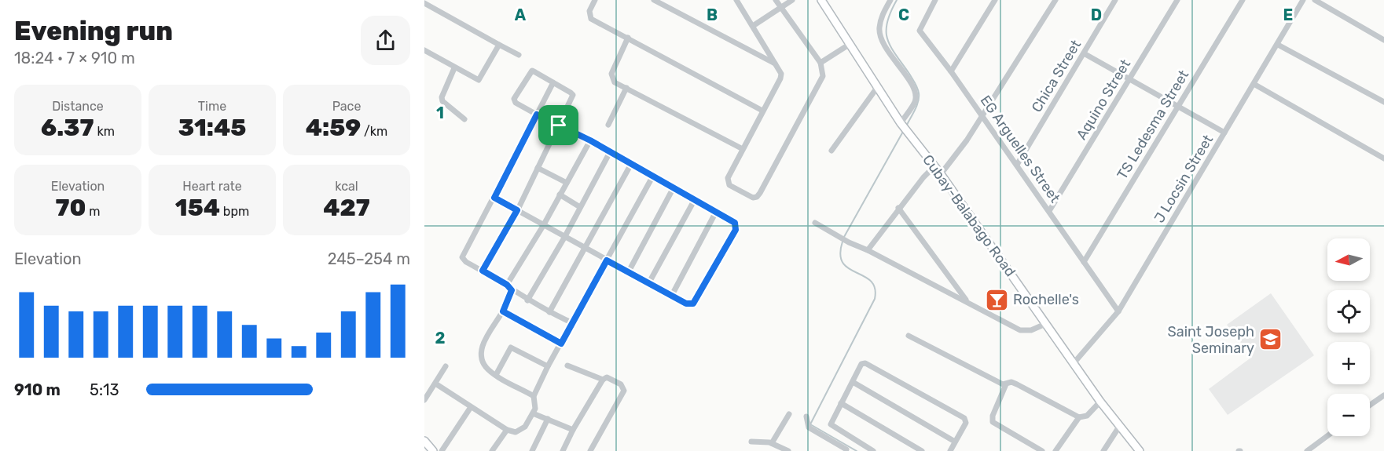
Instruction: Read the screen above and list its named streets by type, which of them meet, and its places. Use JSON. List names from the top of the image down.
{
  "streets": {
    "main road": ["Cubay-Balabago Road"],
    "street": [
      "Chica Street",
      "Aquino Street",
      "TS Ledesma Street",
      "EG Arguelles Street",
      "J Locsin Street"
    ]
  },
  "crossings": [
    ["Chica Street", "EG Arguelles Street"],
    ["Aquino Street", "EG Arguelles Street"],
    ["TS Ledesma Street", "EG Arguelles Street"],
    ["EG Arguelles Street", "J Locsin Street"],
    ["J Locsin Street", "Cubay-Balabago Road"]
  ],
  "places": {
    "bar": ["Rochelle's"],
    "school or university": ["Saint Joseph Seminary"]
  },
  "north": "left",
  "page": {
    "heading": ["Evening run", "18:24 · 7 × 910 m"],
    "stats": [
      ["Distance", "6.37 km"],
      ["Time", "31:45"],
      ["Pace", "4:59 /km"],
      ["Elevation", "70 m"],
      ["Heart rate", "154 bpm"],
      ["kcal", "427"]
    ],
    "map_buttons": ["+", "−"],
    "chart": ["Elevation", "245–254 m"],
    "list": [
      {
        "name": "910 m",
        "note": "5:13"
      }
    ]
  },
  "grid": {
    "columns": [
      "A",
      "B",
      "C",
      "D",
      "E"
    ],
    "rows": ["1", "2"]
  }
}
